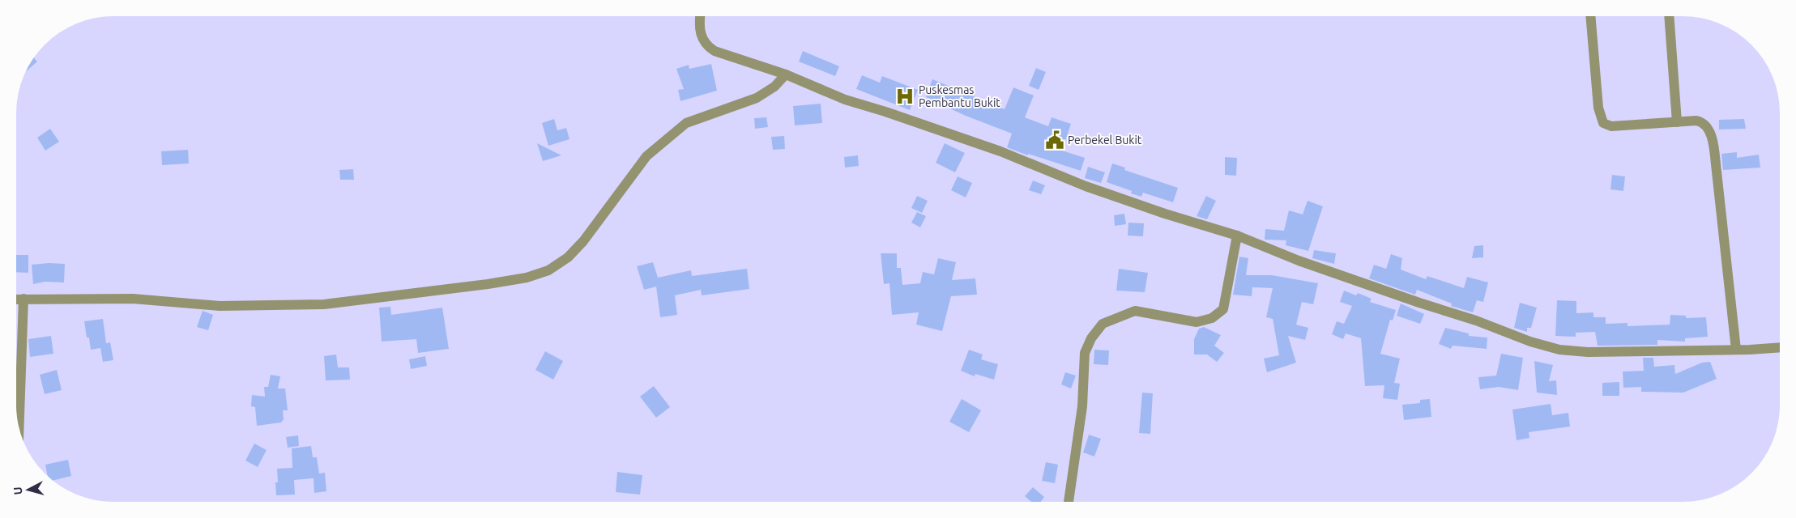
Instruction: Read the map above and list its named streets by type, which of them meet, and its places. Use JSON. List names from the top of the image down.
{
  "places": {
    "hospital": ["Puskesmas Pembantu Bukit"],
    "public building": ["Perbekel Bukit"]
  },
  "north": "left"
}
